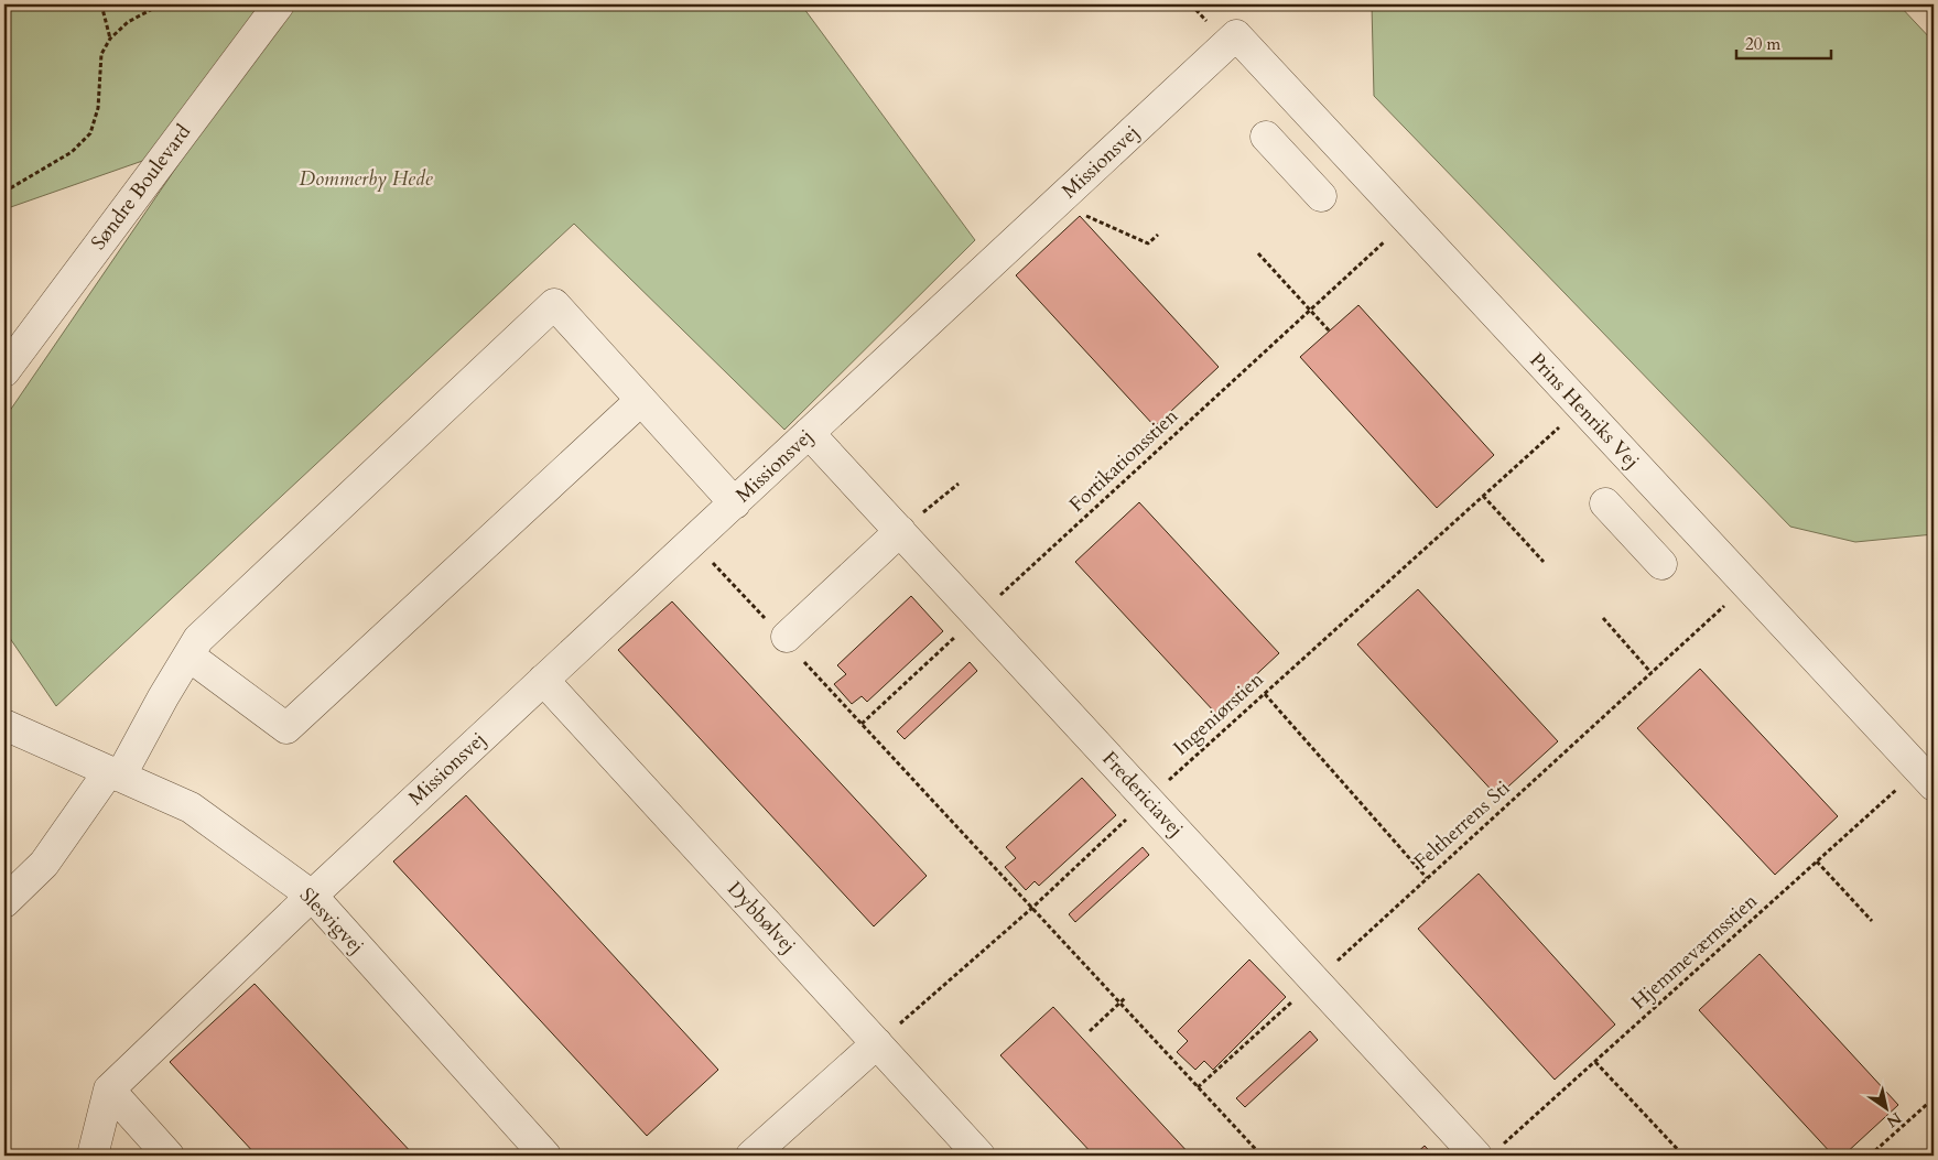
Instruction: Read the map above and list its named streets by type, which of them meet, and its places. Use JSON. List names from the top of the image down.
{
  "streets": {
    "lane": [
      "Missionsvej",
      "Søndre Boulevard",
      "Prins Henriks Vej",
      "Fredericiavej",
      "Dybbølvej",
      "Slesvigvej"
    ],
    "path": [
      "Fortikationsstien",
      "Ingeniørstien",
      "Feltherrens Sti",
      "Hjemmeværnsstien"
    ]
  },
  "crossings": [
    ["Missionsvej", "Prins Henriks Vej"],
    ["Missionsvej", "Fredericiavej"],
    ["Missionsvej", "Dybbølvej"],
    ["Missionsvej", "Slesvigvej"],
    ["Prins Henriks Vej", "Fortikationsstien"],
    ["Prins Henriks Vej", "Ingeniørstien"],
    ["Prins Henriks Vej", "Feltherrens Sti"],
    ["Prins Henriks Vej", "Hjemmeværnsstien"],
    ["Fortikationsstien", "Fredericiavej"],
    ["Ingeniørstien", "Fredericiavej"],
    ["Ingeniørstien", "Dybbølvej"],
    ["Fredericiavej", "Feltherrens Sti"],
    ["Fredericiavej", "Hjemmeværnsstien"]
  ],
  "parks": ["Dommerby Hede"],
  "scale_bar": "20 m",
  "north": "bottom right"
}
